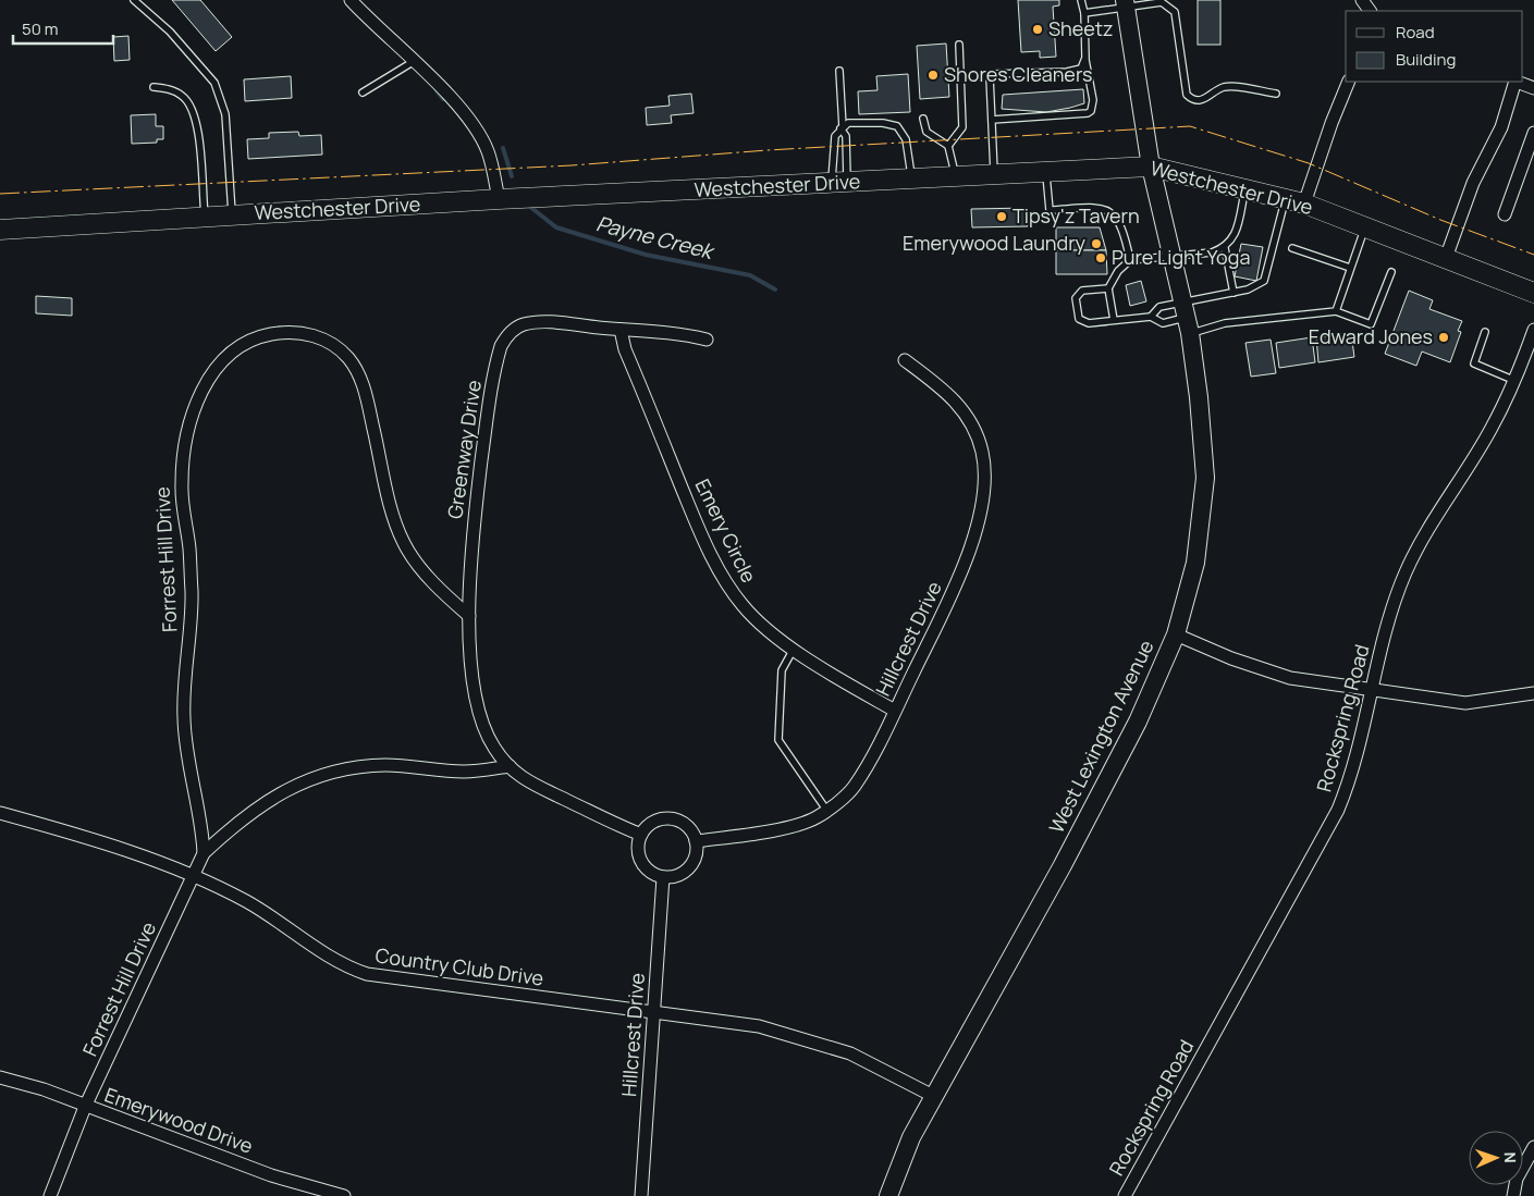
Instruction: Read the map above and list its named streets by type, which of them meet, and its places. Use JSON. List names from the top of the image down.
{
  "streets": {
    "main road": ["Westchester Drive"],
    "street": [
      "Greenway Drive",
      "Emery Circle",
      "Forrest Hill Drive",
      "Hillcrest Drive",
      "Rockspring Road",
      "West Lexington Avenue",
      "Country Club Drive",
      "Emerywood Drive"
    ]
  },
  "crossings": [
    ["Westchester Drive", "West Lexington Avenue"],
    ["Greenway Drive", "Emery Circle"],
    ["Greenway Drive", "Forrest Hill Drive"],
    ["Greenway Drive", "Hillcrest Drive"],
    ["Emery Circle", "Hillcrest Drive"],
    ["Forrest Hill Drive", "Country Club Drive"],
    ["Forrest Hill Drive", "Emerywood Drive"],
    ["Hillcrest Drive", "Country Club Drive"],
    ["West Lexington Avenue", "Country Club Drive"]
  ],
  "water": ["Payne Creek"],
  "places": [
    "Sheetz",
    "Shores Cleaners",
    "Tipsy'z Tavern",
    "Emerywood Laundry",
    "Pure Light Yoga",
    "Edward Jones"
  ],
  "legend": ["Road", "Building"],
  "scale_bar": "50 m",
  "north": "right"
}
